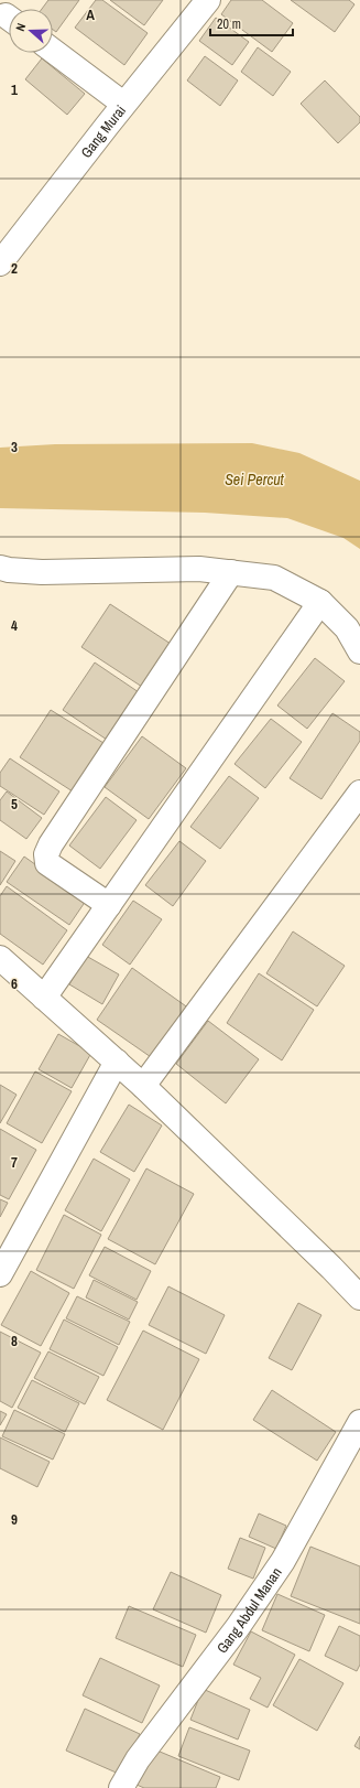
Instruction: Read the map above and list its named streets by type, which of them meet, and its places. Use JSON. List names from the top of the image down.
{
  "streets": {
    "street": ["Gang Murai", "Gang Abdul Manan"]
  },
  "water": ["Sei Percut"],
  "scale_bar": "20 m",
  "north": "left",
  "grid": {
    "columns": ["A"],
    "rows": [
      "1",
      "2",
      "3",
      "4",
      "5",
      "6",
      "7",
      "8",
      "9"
    ]
  }
}
